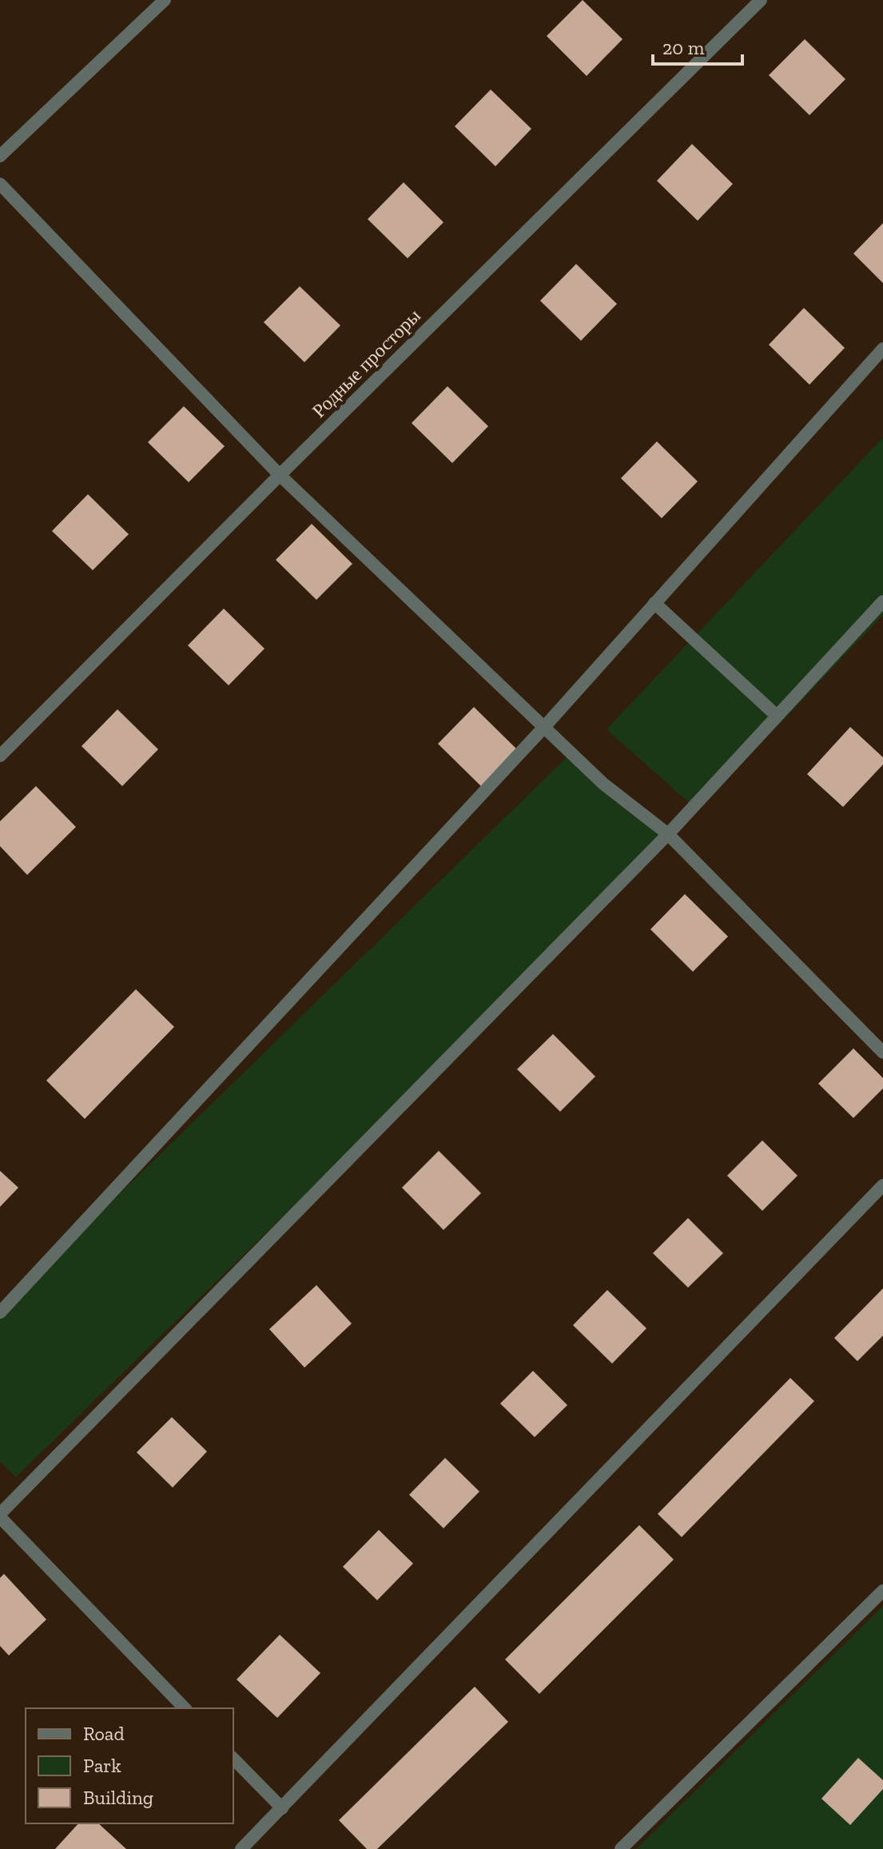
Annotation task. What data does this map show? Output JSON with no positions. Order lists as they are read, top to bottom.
{
  "streets": {
    "street": ["Родные просторы"]
  },
  "legend": ["Road", "Park", "Building"],
  "scale_bar": "20 m"
}
